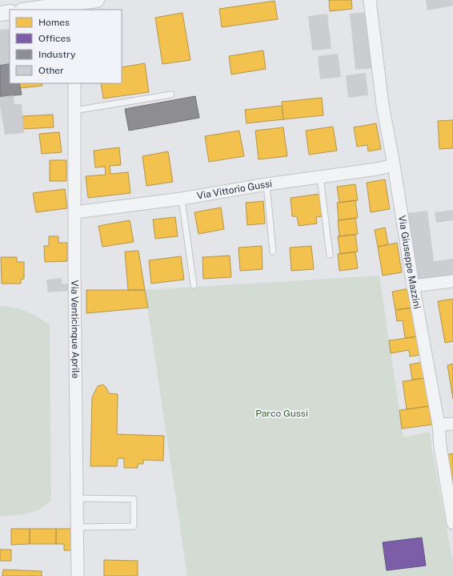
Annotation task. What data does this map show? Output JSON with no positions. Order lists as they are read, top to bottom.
{
  "streets": {
    "street": ["Via Vittorio Gussi", "Via Giuseppe Mazzini", "Via Venticinque Aprile"]
  },
  "crossings": [
    ["Via Vittorio Gussi", "Via Giuseppe Mazzini"],
    ["Via Vittorio Gussi", "Via Venticinque Aprile"]
  ],
  "parks": ["Parco Gussi"],
  "legend": [
    "Homes",
    "Offices",
    "Industry",
    "Other"
  ]
}
